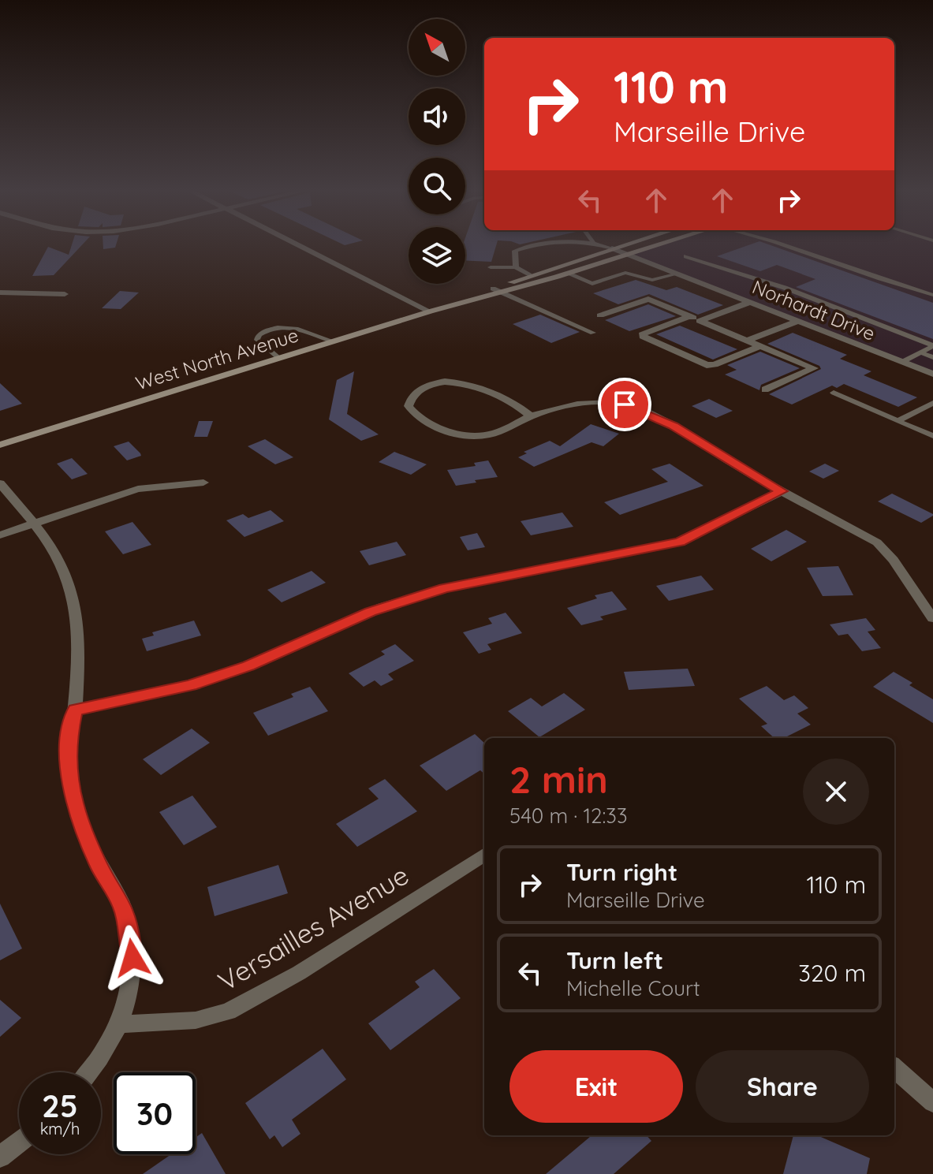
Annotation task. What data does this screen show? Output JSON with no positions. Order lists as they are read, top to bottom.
{
  "streets": {
    "main road": ["West North Avenue"],
    "street": ["Norhardt Drive", "Versailles Avenue"]
  },
  "crossings": [
    ["Norhardt Drive", "West North Avenue"]
  ],
  "north": "top left",
  "page": {
    "turn": ["110 m", "Marseille Drive"],
    "heading": ["2 min", "540 m · 12:33"],
    "list": [
      {
        "name": "Turn right",
        "note": "Marseille Drive",
        "value": "110 m"
      },
      {
        "name": "Turn left",
        "note": "Michelle Court",
        "value": "320 m"
      }
    ],
    "buttons": ["Exit", "Share"],
    "speed": "25 km/h",
    "limit": "30"
  }
}
